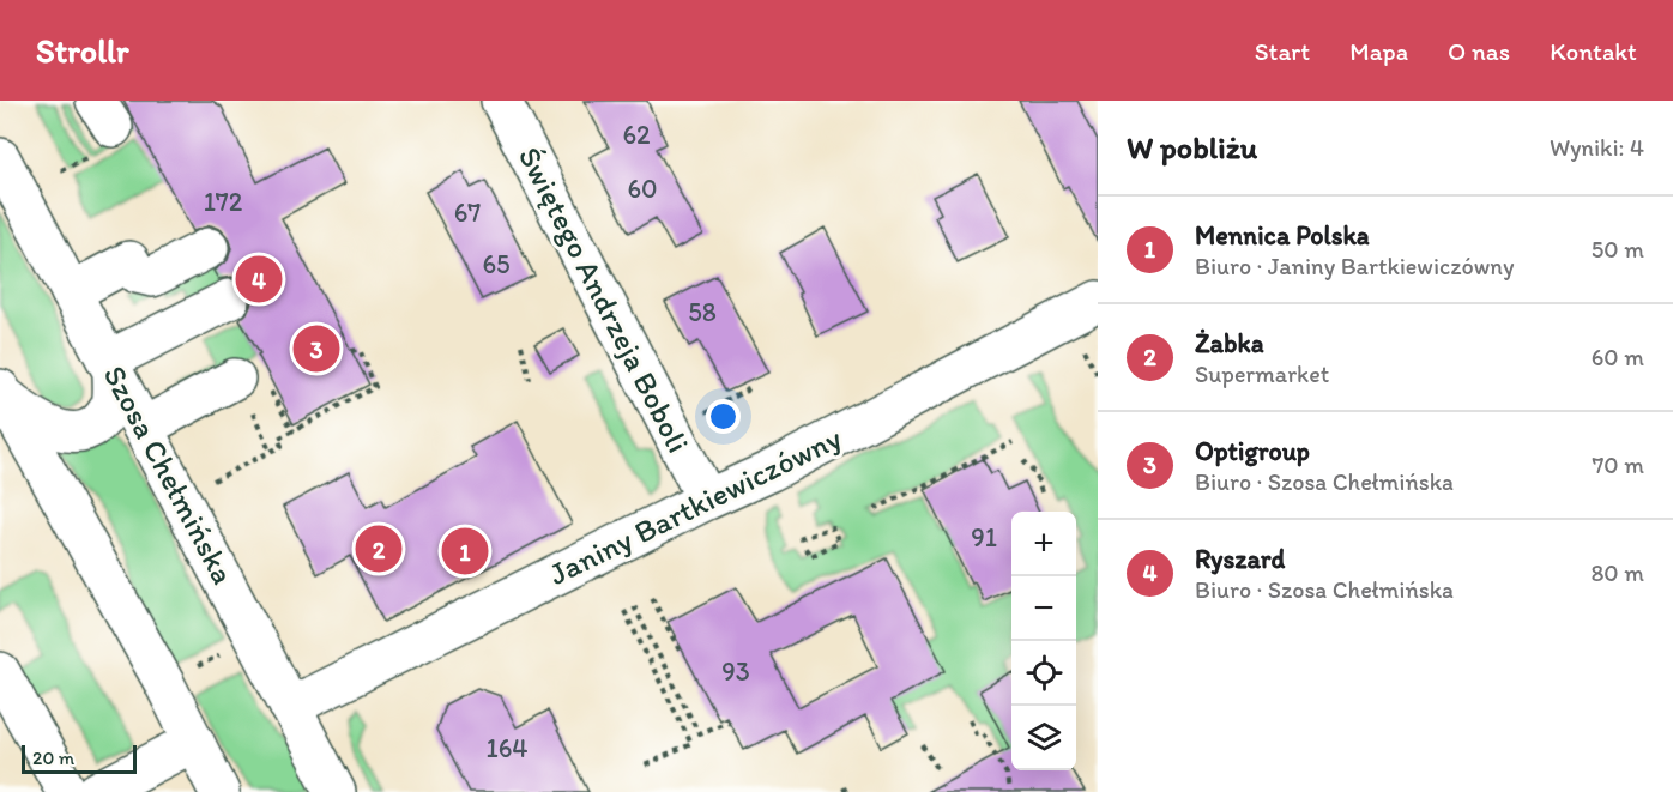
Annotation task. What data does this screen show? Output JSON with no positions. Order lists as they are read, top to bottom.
{
  "streets": {
    "street": ["Świętego Andrzeja Boboli", "Szosa Chełmińska", "Janiny Bartkiewiczówny"]
  },
  "crossings": [
    ["Świętego Andrzeja Boboli", "Janiny Bartkiewiczówny"],
    ["Szosa Chełmińska", "Janiny Bartkiewiczówny"]
  ],
  "house_numbers": [
    "62",
    "60",
    "172",
    "67",
    "65",
    "58",
    "91",
    "93",
    "164"
  ],
  "scale_bar": "20 m",
  "page": {
    "header": "Strollr",
    "nav": [
      "Start",
      "Mapa",
      "O nas",
      "Kontakt"
    ],
    "heading": ["W pobliżu", "Wyniki: 4"],
    "list": [
      {
        "mark": "1",
        "name": "Mennica Polska",
        "note": "Biuro · Janiny Bartkiewiczówny",
        "value": "50 m"
      },
      {
        "mark": "2",
        "name": "Żabka",
        "note": "Supermarket",
        "value": "60 m"
      },
      {
        "mark": "3",
        "name": "Optigroup",
        "note": "Biuro · Szosa Chełmińska",
        "value": "70 m"
      },
      {
        "mark": "4",
        "name": "Ryszard",
        "note": "Biuro · Szosa Chełmińska",
        "value": "80 m"
      }
    ],
    "pins": [
      "4",
      "3",
      "2",
      "1"
    ],
    "map_buttons": ["+", "−"],
    "scale": "20 m"
  }
}
